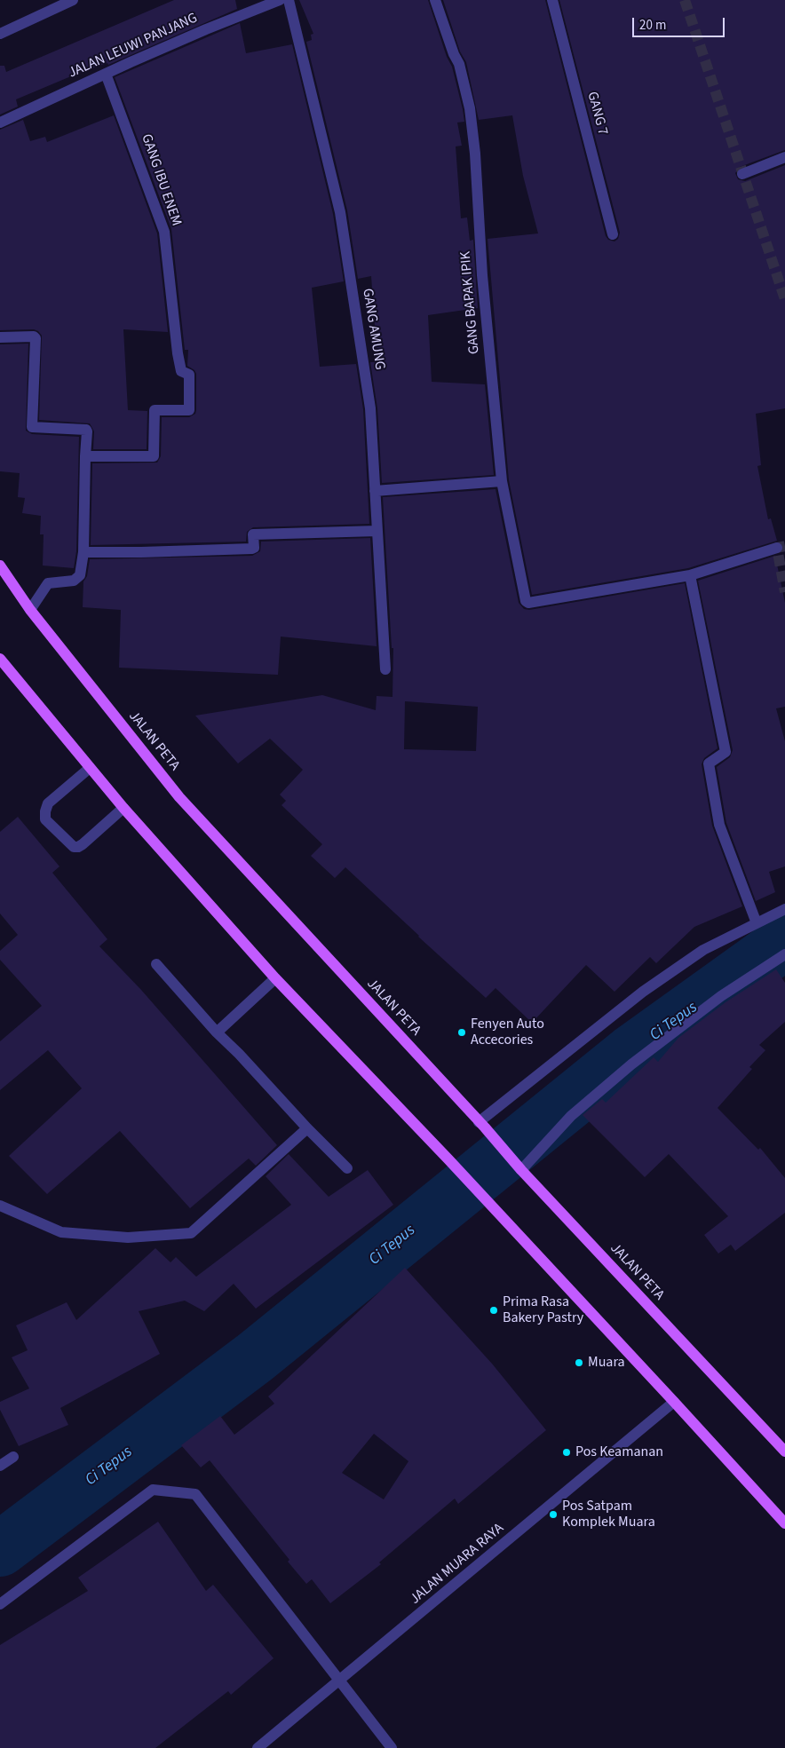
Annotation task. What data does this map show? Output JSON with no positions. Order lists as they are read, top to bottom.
{
  "streets": {
    "main road": ["JALAN PETA"],
    "street": [
      "JALAN LEUWI PANJANG",
      "GANG 7",
      "GANG IBU ENEM",
      "GANG BAPAK IPIK",
      "GANG AMUNG",
      "JALAN MUARA RAYA"
    ]
  },
  "crossings": [
    ["JALAN LEUWI PANJANG", "GANG IBU ENEM"]
  ],
  "water": ["Ci Tepus"],
  "places": [
    "Fenyen Auto Accecories",
    "Prima Rasa Bakery Pastry",
    "Muara",
    "Pos Keamanan",
    "Pos Satpam Komplek Muara"
  ],
  "scale_bar": "20 m"
}
